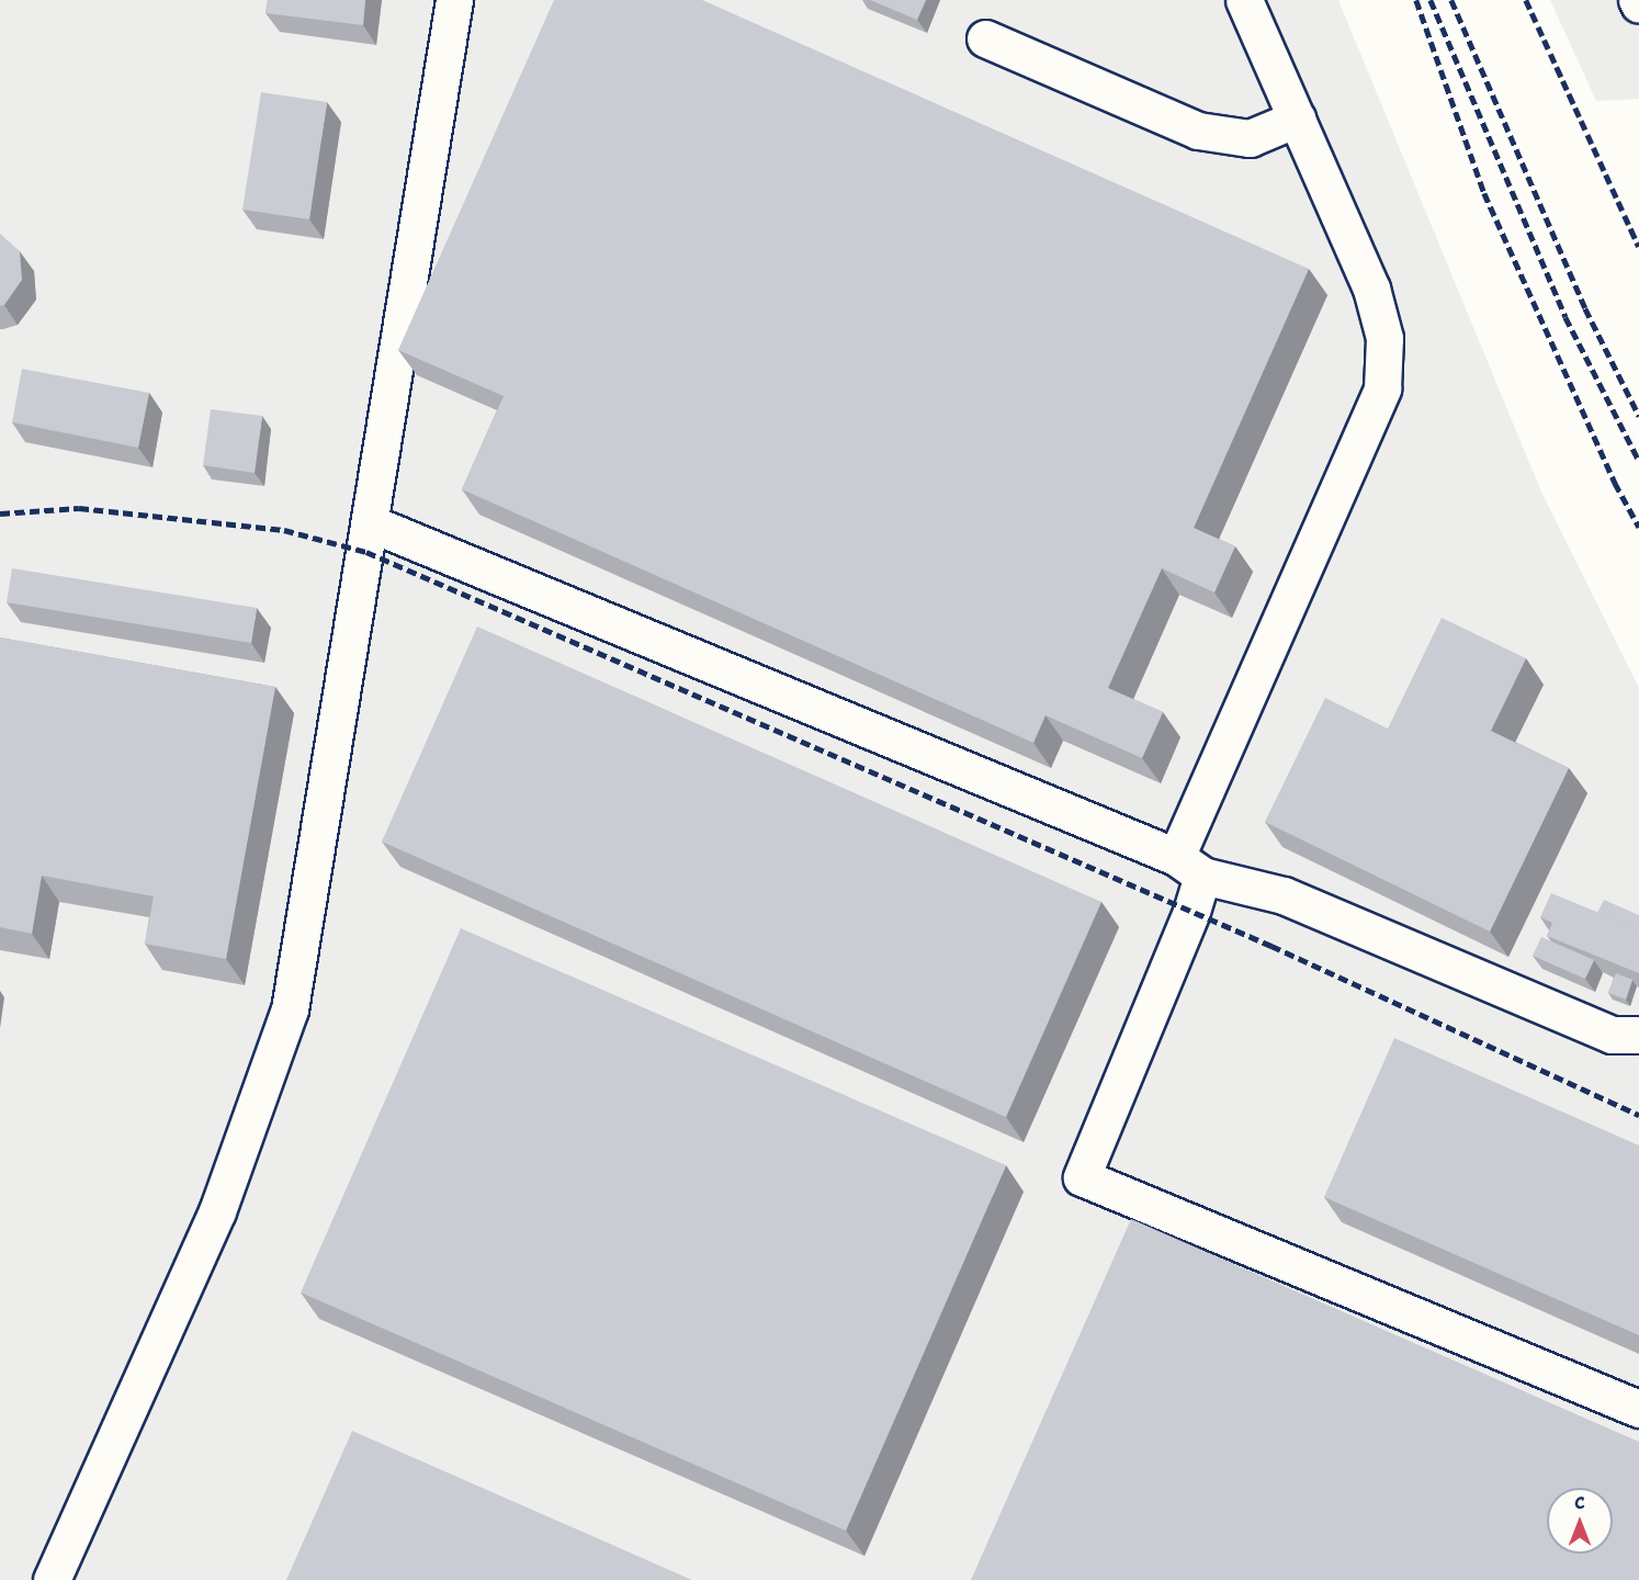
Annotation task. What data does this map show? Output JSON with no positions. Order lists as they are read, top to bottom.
{
  "north": "top"
}
